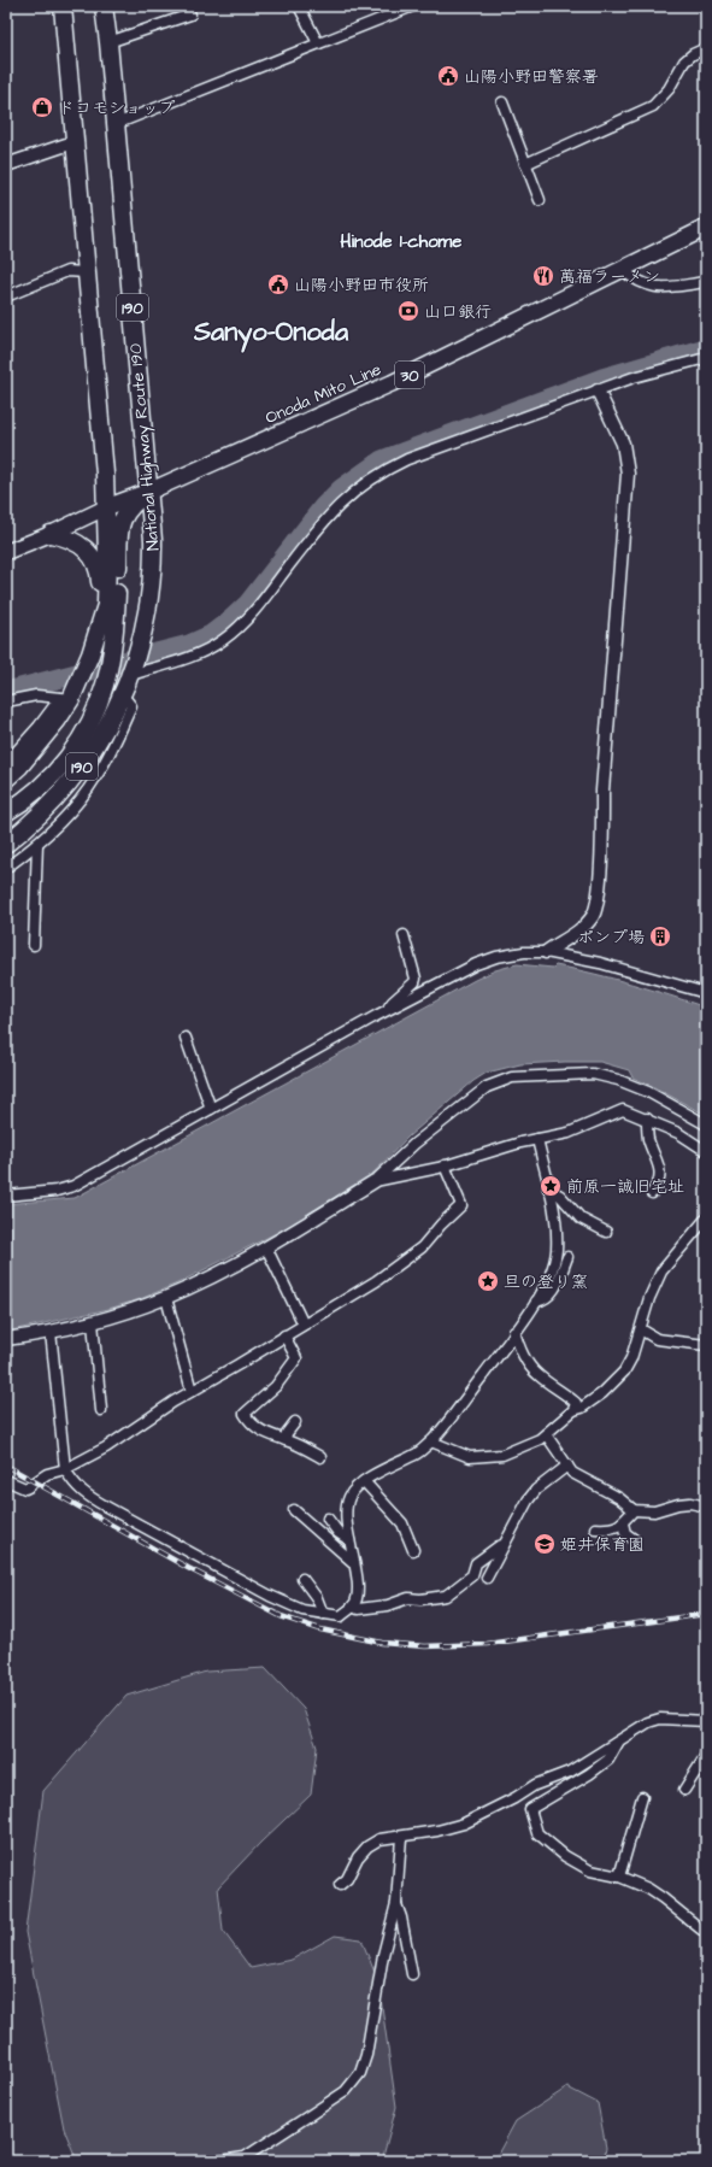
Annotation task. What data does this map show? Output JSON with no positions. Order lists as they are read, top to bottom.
{
  "streets": {
    "highway": ["190", "National Highway Route 190"],
    "main road": ["30", "Onoda Mito Line"]
  },
  "crossings": [
    ["Onoda Mito Line", "National Highway Route 190"]
  ],
  "districts": ["Hinode 1-chome", "Sanyo-Onoda"],
  "places": {
    "public building": ["山陽小野田警察署", "山陽小野田市役所"],
    "shop": ["ドコモショップ"],
    "restaurant": ["萬福ラーメン"],
    "bank": ["山口銀行"],
    "building": ["ポンプ場"],
    "place": ["前原一誠旧宅址", "旦の登り窯"],
    "school or university": ["姫井保育園"]
  }
}
